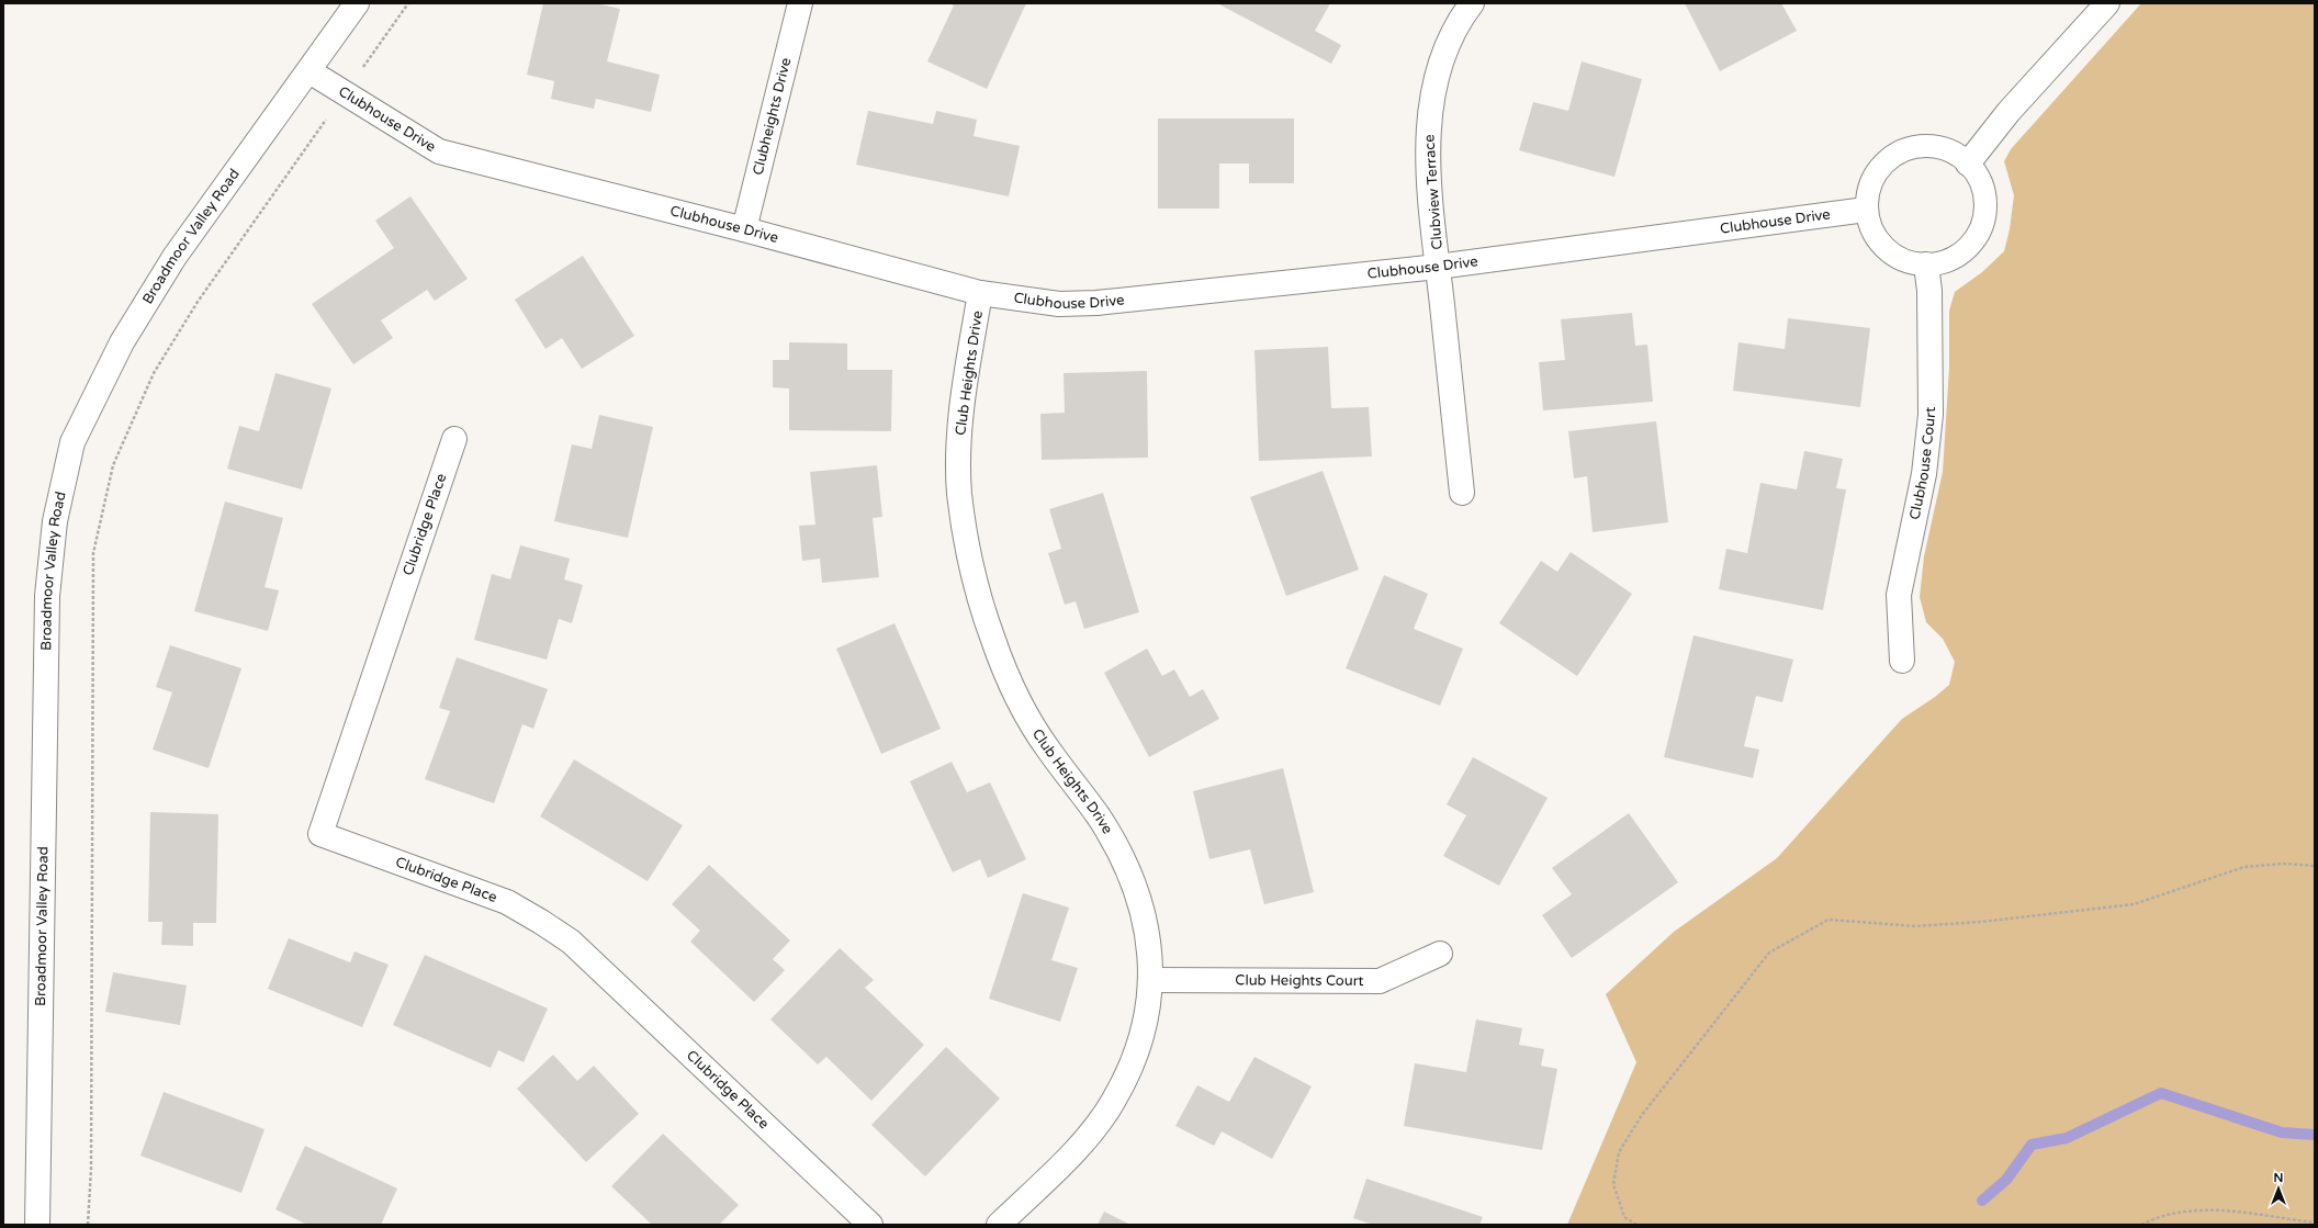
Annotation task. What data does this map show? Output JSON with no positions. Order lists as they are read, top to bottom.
{
  "streets": {
    "street": [
      "Clubheights Drive",
      "Clubhouse Drive",
      "Clubview Terrace",
      "Broadmoor Valley Road",
      "Club Heights Drive",
      "Clubhouse Court",
      "Clubridge Place",
      "Club Heights Court"
    ]
  },
  "crossings": [
    ["Clubheights Drive", "Clubhouse Drive"],
    ["Clubhouse Drive", "Clubview Terrace"],
    ["Clubhouse Drive", "Broadmoor Valley Road"],
    ["Clubhouse Drive", "Club Heights Drive"],
    ["Clubhouse Drive", "Clubhouse Court"],
    ["Club Heights Drive", "Club Heights Court"]
  ],
  "north": "top"
}
